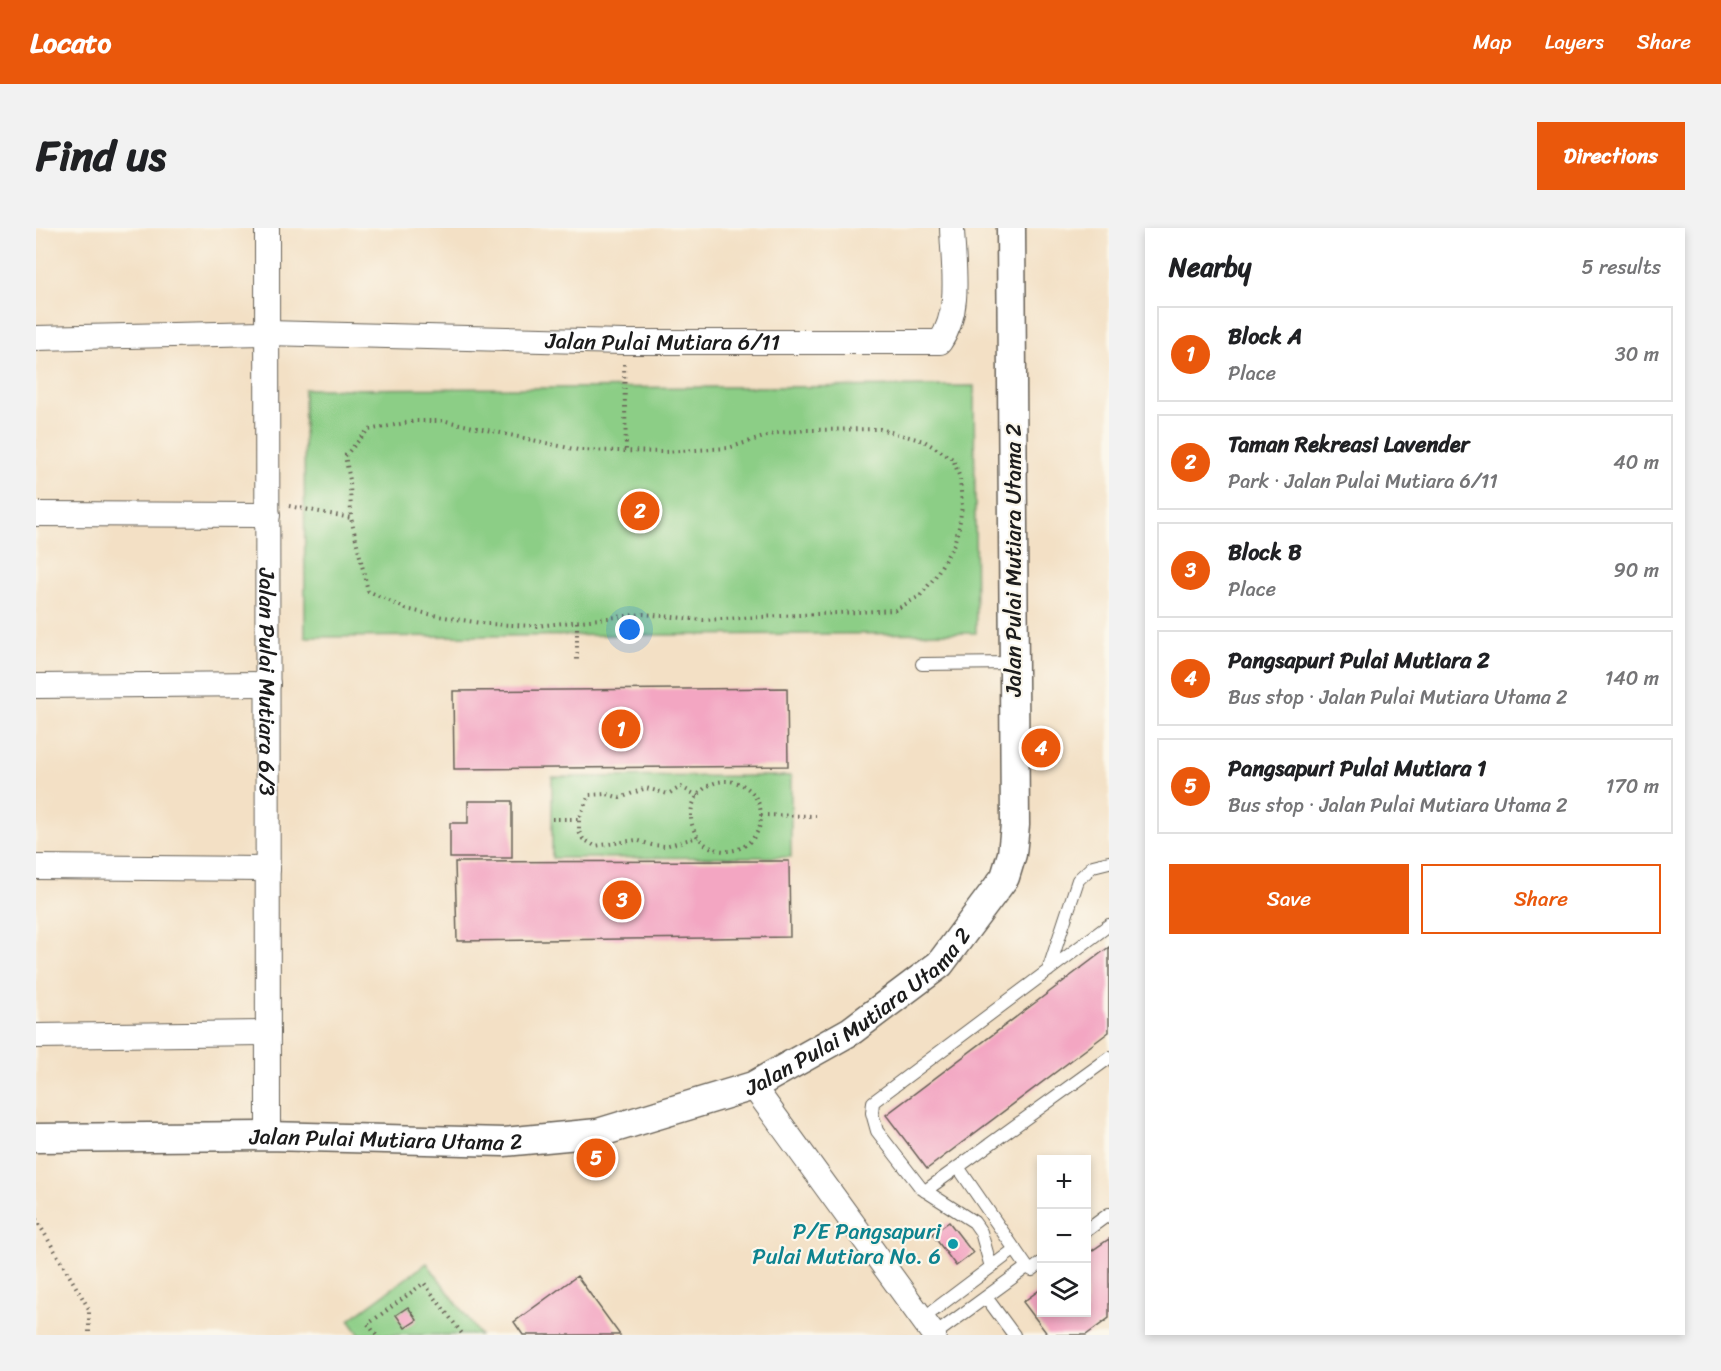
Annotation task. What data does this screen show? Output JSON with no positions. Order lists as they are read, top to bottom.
{
  "streets": {
    "street": ["Jalan Pulai Mutiara 6/11", "Jalan Pulai Mutiara Utama 2", "Jalan Pulai Mutiara 6/3"]
  },
  "crossings": [
    ["Jalan Pulai Mutiara 6/11", "Jalan Pulai Mutiara 6/3"],
    ["Jalan Pulai Mutiara Utama 2", "Jalan Pulai Mutiara 6/3"]
  ],
  "places": ["P/E Pangsapuri Pulai Mutiara No. 6"],
  "page": {
    "header": "Locato",
    "nav": ["Map", "Layers", "Share"],
    "title": "Find us",
    "buttons": [
      "Directions",
      ["Save", "Share"]
    ],
    "heading": ["Nearby", "5 results"],
    "list": [
      {
        "mark": "1",
        "name": "Block A",
        "note": "Place",
        "value": "30 m"
      },
      {
        "mark": "2",
        "name": "Taman Rekreasi Lavender",
        "note": "Park · Jalan Pulai Mutiara 6/11",
        "value": "40 m"
      },
      {
        "mark": "3",
        "name": "Block B",
        "note": "Place",
        "value": "90 m"
      },
      {
        "mark": "4",
        "name": "Pangsapuri Pulai Mutiara 2",
        "note": "Bus stop · Jalan Pulai Mutiara Utama 2",
        "value": "140 m"
      },
      {
        "mark": "5",
        "name": "Pangsapuri Pulai Mutiara 1",
        "note": "Bus stop · Jalan Pulai Mutiara Utama 2",
        "value": "170 m"
      }
    ],
    "pins": [
      "2",
      "1",
      "4",
      "3",
      "5"
    ],
    "map_buttons": ["+", "−"]
  }
}
